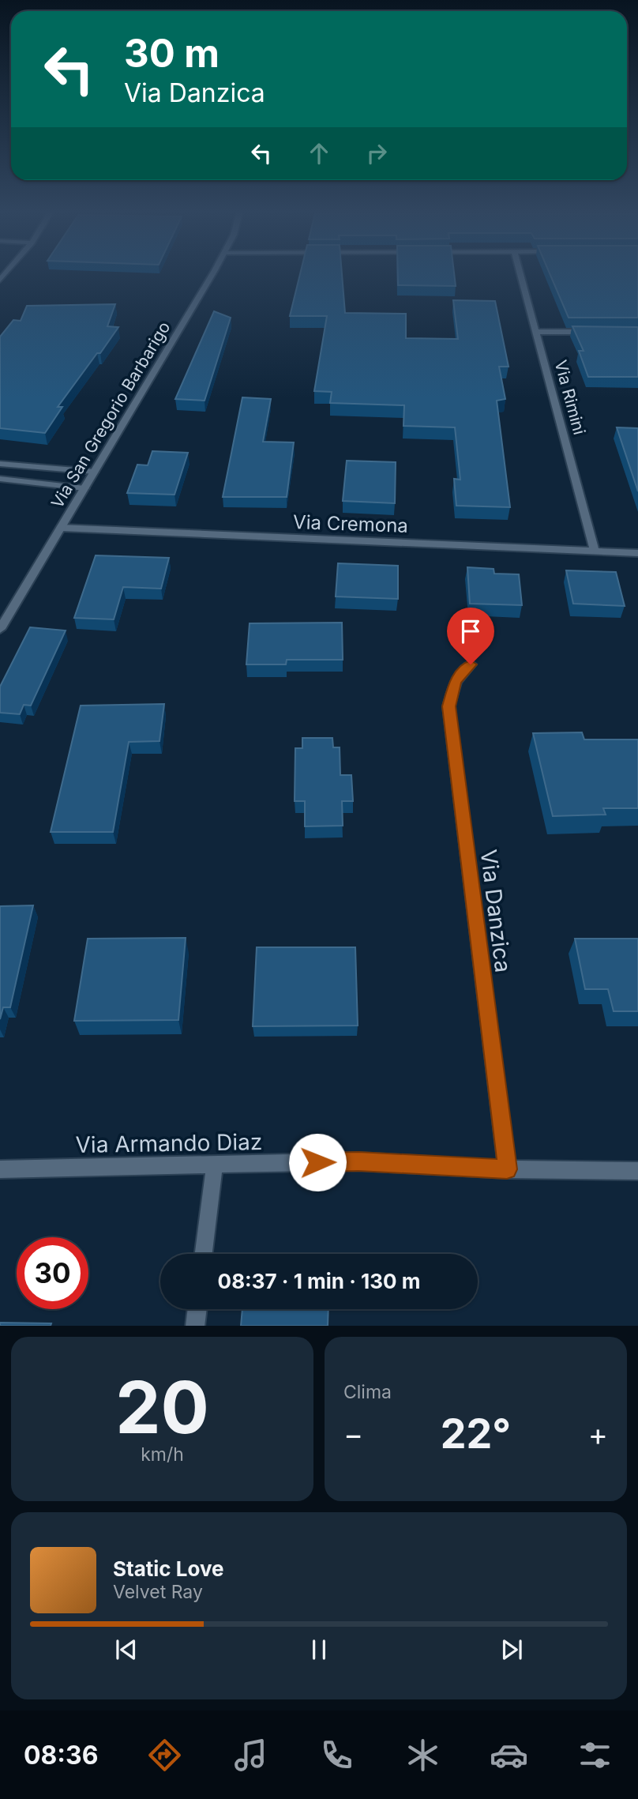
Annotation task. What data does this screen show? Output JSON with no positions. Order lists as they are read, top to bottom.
{
  "streets": {
    "street": [
      "Via Rimini",
      "Via San Gregorio Barbarigo",
      "Via Cremona",
      "Via Danzica",
      "Via Armando Diaz"
    ]
  },
  "crossings": [
    ["Via Rimini", "Via Cremona"],
    ["Via San Gregorio Barbarigo", "Via Cremona"],
    ["Via Danzica", "Via Armando Diaz"]
  ],
  "page": {
    "turn": ["30 m", "Via Danzica"],
    "limit": "30",
    "trip": "08:37 · 1 min · 130 m",
    "tile": [
      ["20", "km/h"],
      "Clima"
    ],
    "heat": ["−", "22°", "+"],
    "song": ["Static Love", "Velvet Ray"],
    "tabs": "08:36"
  }
}
